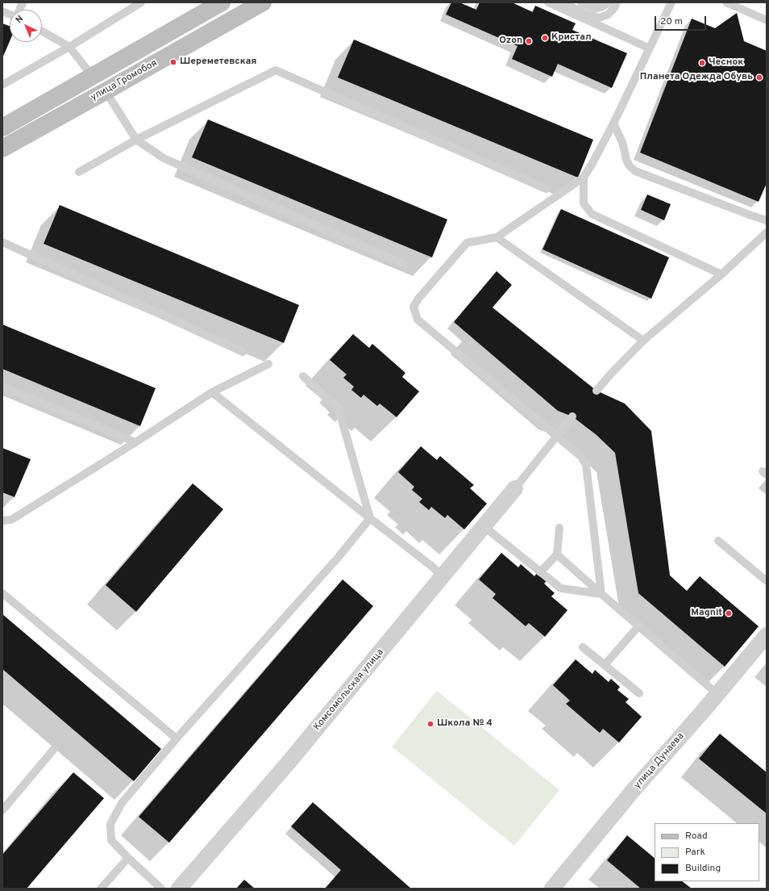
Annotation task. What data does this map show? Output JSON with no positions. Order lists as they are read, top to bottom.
{
  "streets": {
    "main road": ["улица Громобоя"],
    "street": ["Комсомольская улица", "улица Дунаева"]
  },
  "places": [
    "Кристал",
    "Ozon",
    "Шереметевская",
    "Чеснок",
    "Планета Одежда Обувь",
    "Magnit",
    "Школа № 4"
  ],
  "legend": ["Road", "Park", "Building"],
  "scale_bar": "20 m",
  "north": "top left"
}
